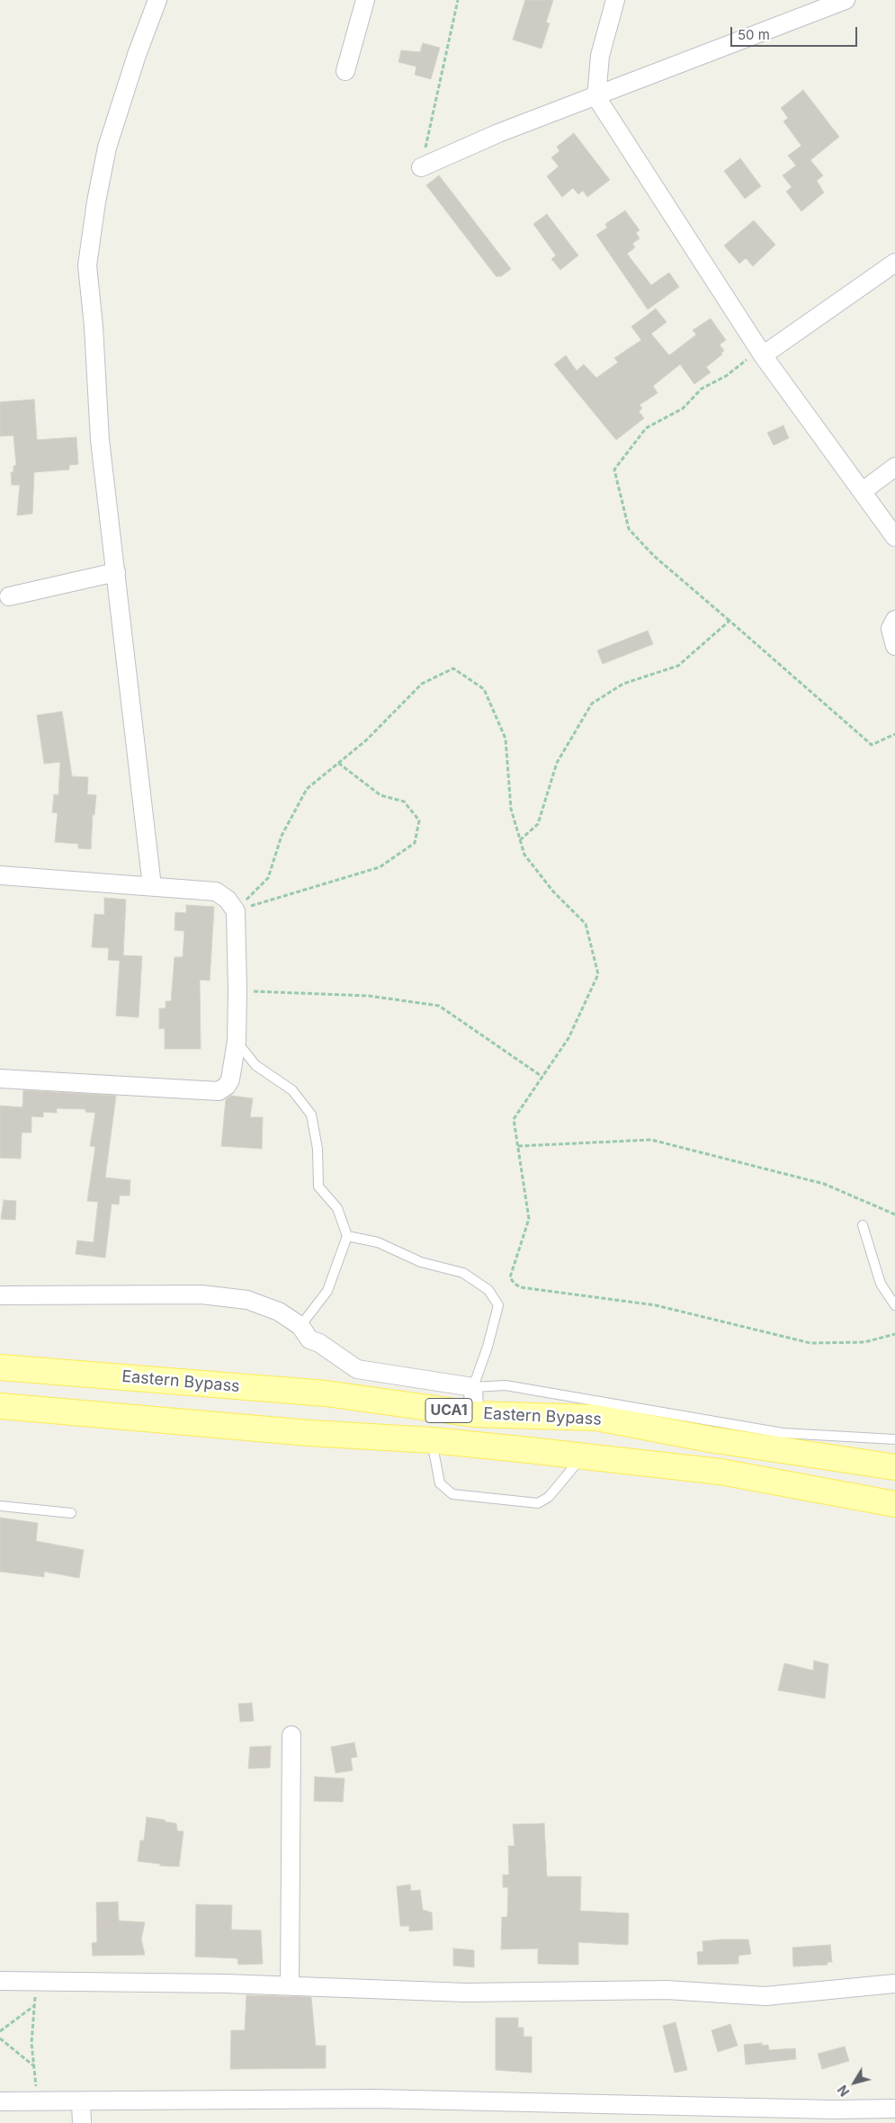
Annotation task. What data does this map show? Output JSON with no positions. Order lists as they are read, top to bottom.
{
  "streets": {
    "main road": ["Eastern Bypass", "UCA1"]
  },
  "scale_bar": "50 m",
  "north": "bottom left"
}
